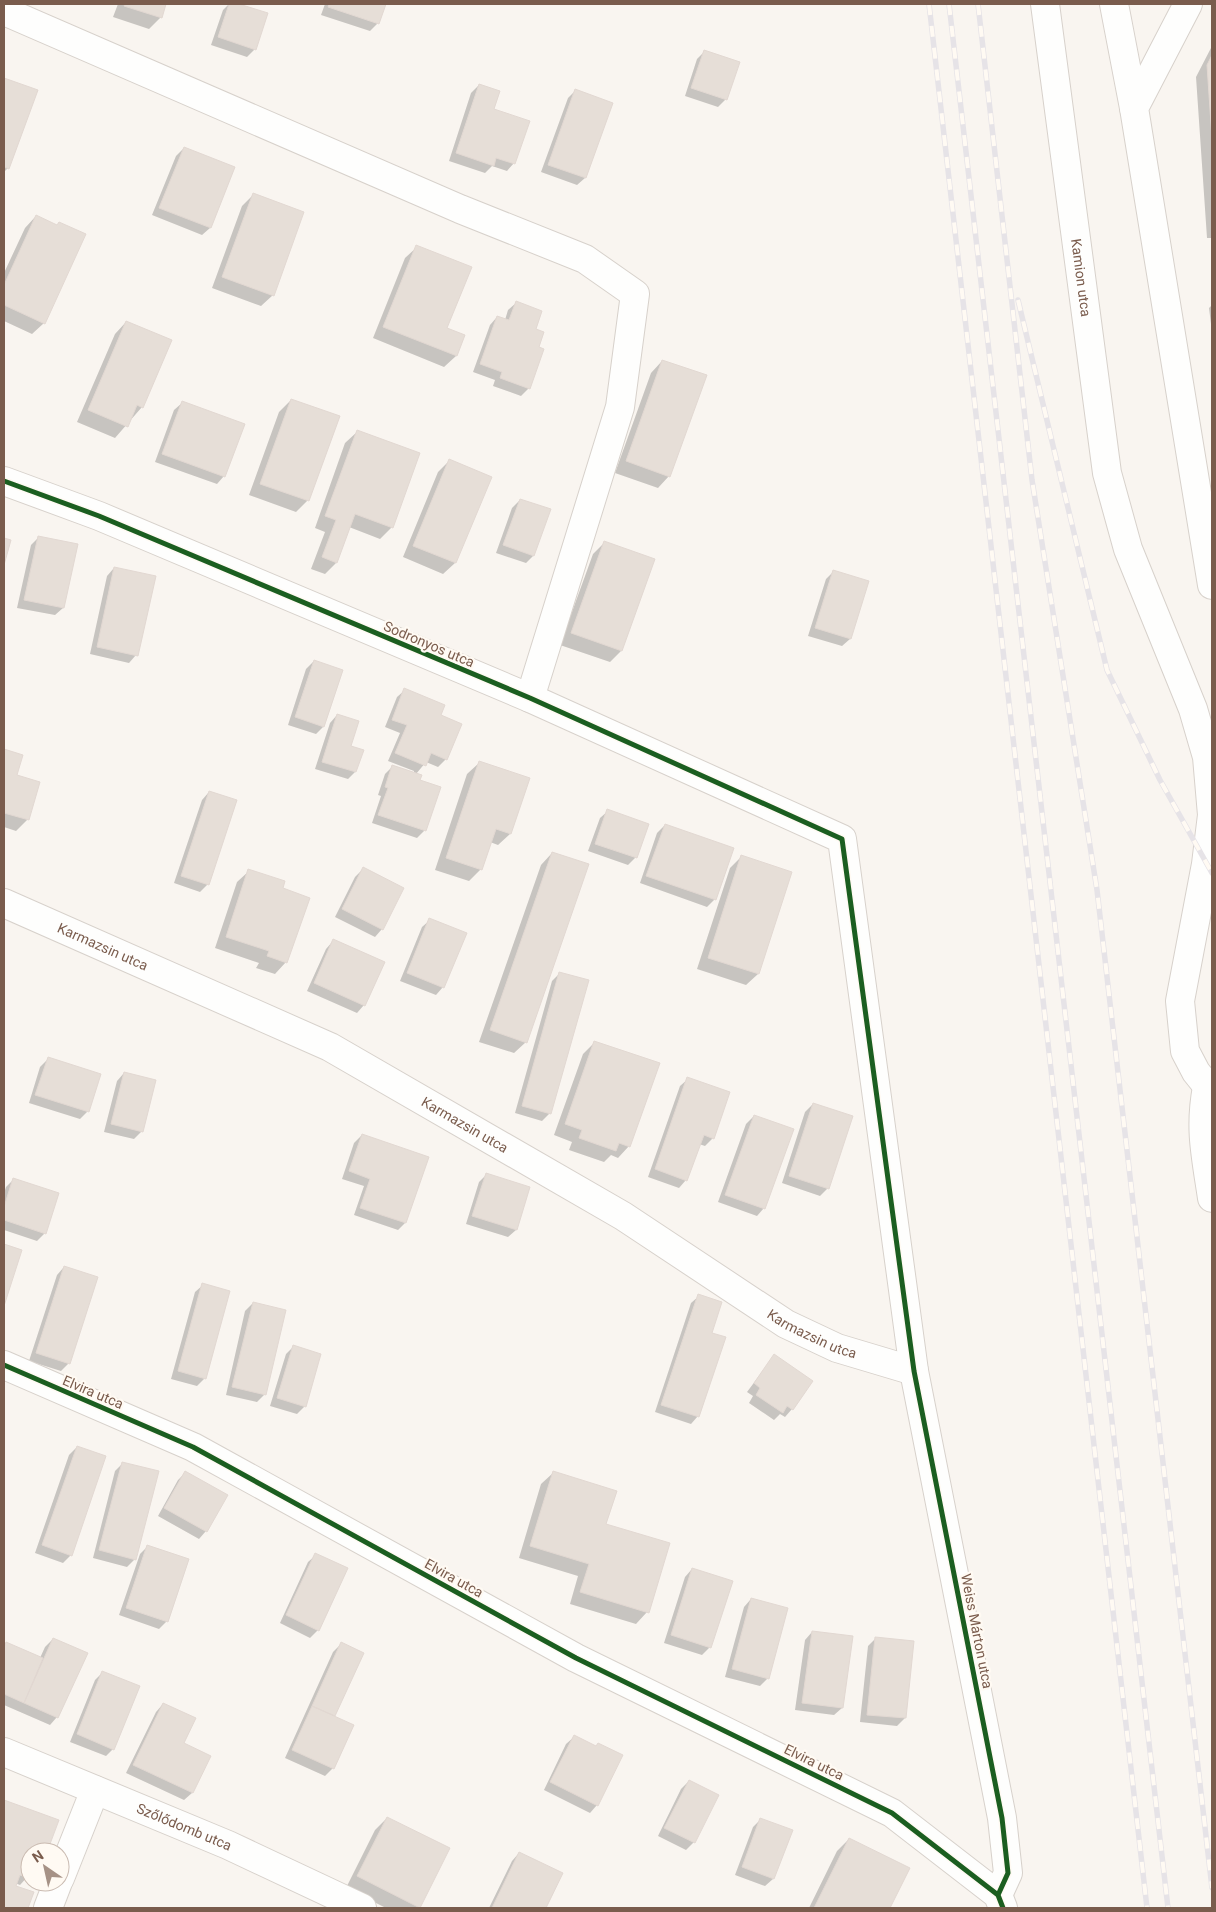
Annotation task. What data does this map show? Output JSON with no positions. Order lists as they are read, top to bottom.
{
  "streets": {
    "street": [
      "Kamion utca",
      "Sodronyos utca",
      "Karmazsin utca",
      "Elvira utca",
      "Weiss Márton utca",
      "Szőlődomb utca"
    ]
  },
  "crossings": [
    ["Sodronyos utca", "Weiss Márton utca"],
    ["Karmazsin utca", "Weiss Márton utca"],
    ["Elvira utca", "Weiss Márton utca"]
  ],
  "north": "top left"
}
